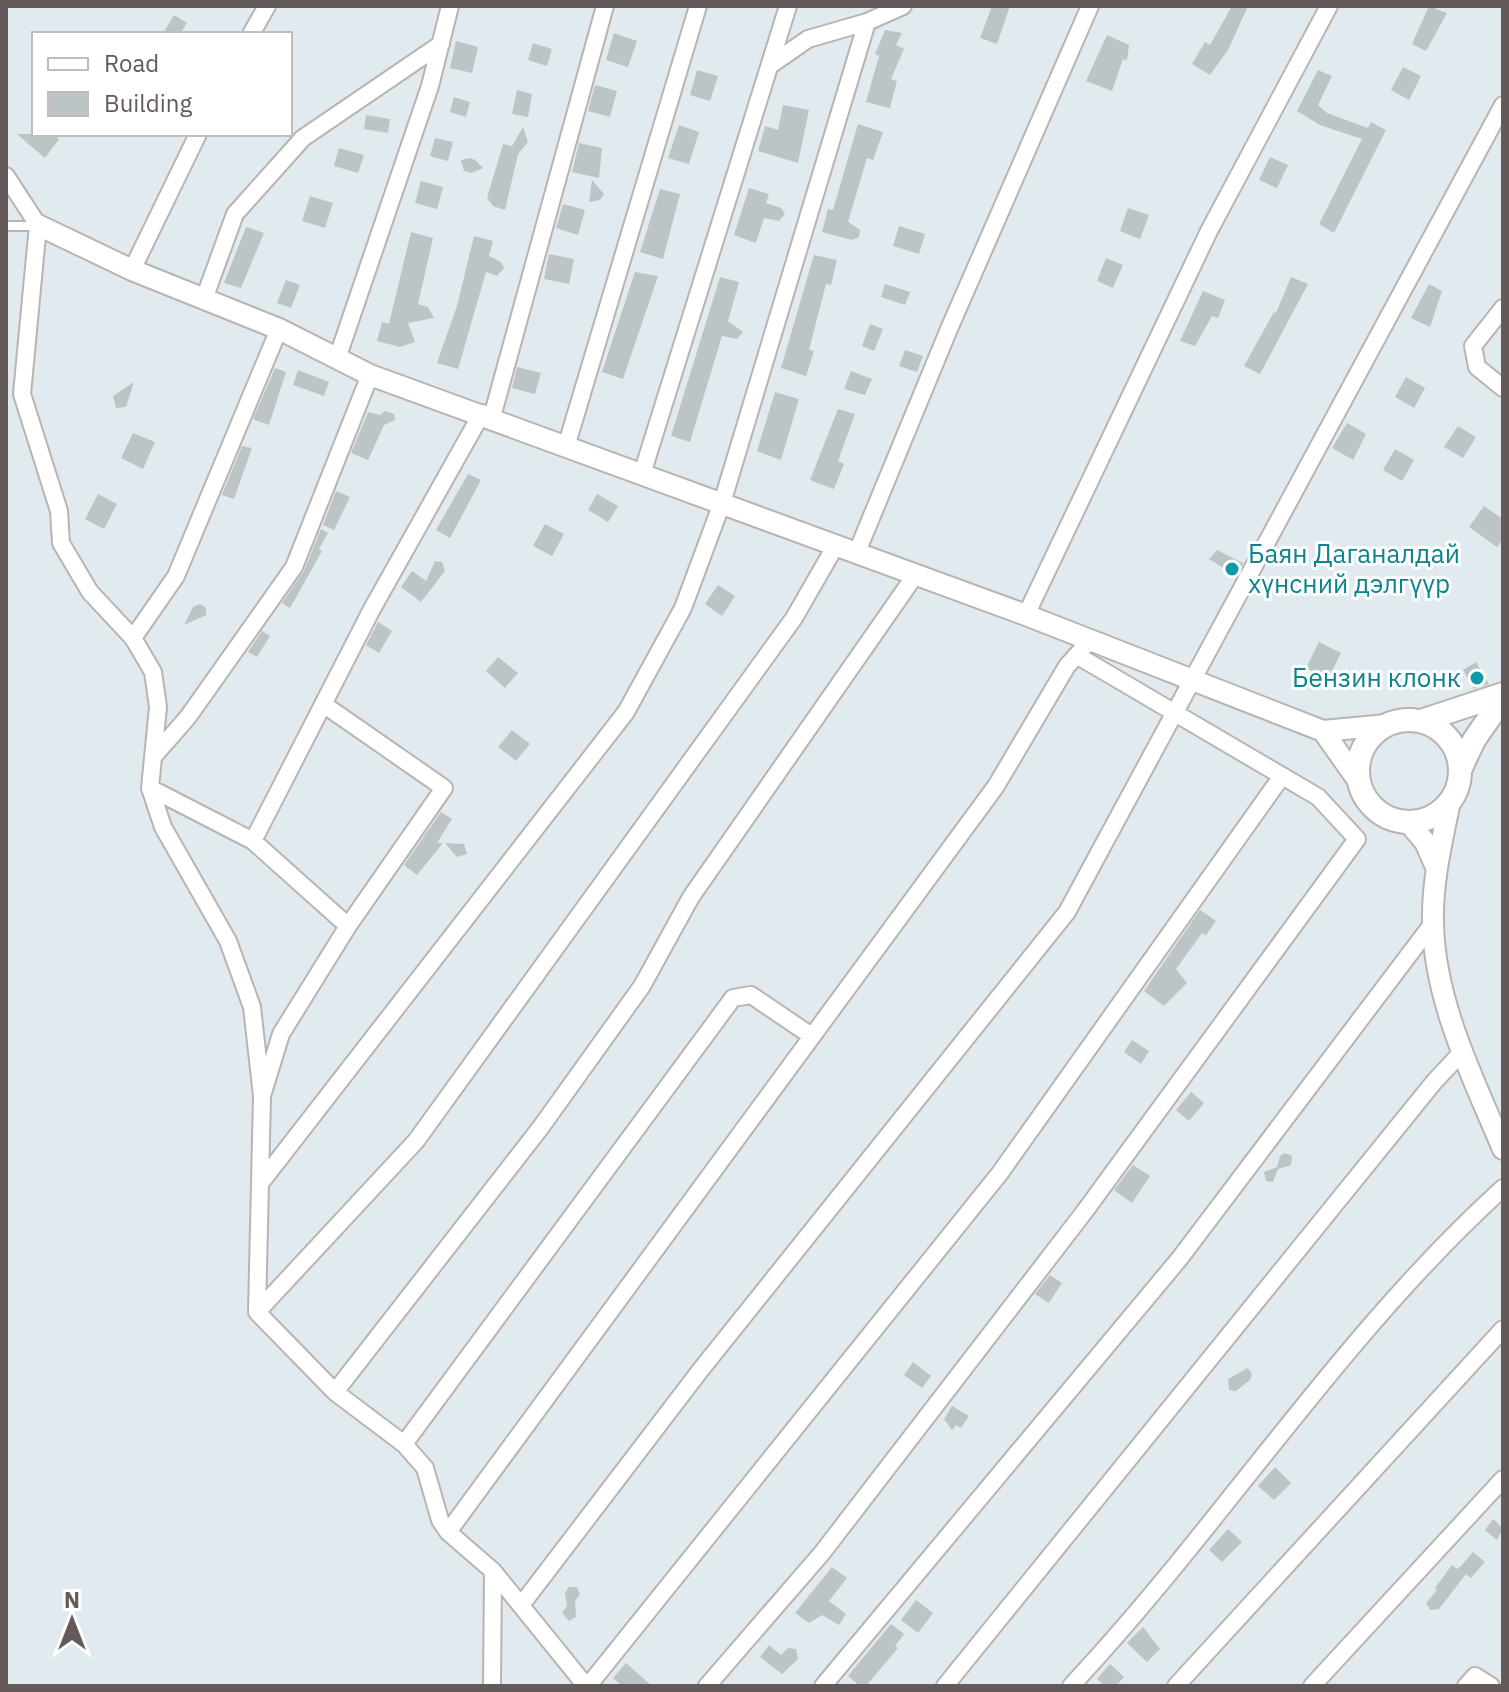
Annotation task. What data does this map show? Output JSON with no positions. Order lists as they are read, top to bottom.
{
  "places": ["Баян Даганалдай хүнсний дэлгүүр", "Бензин клонк"],
  "legend": ["Road", "Building"],
  "north": "top"
}
